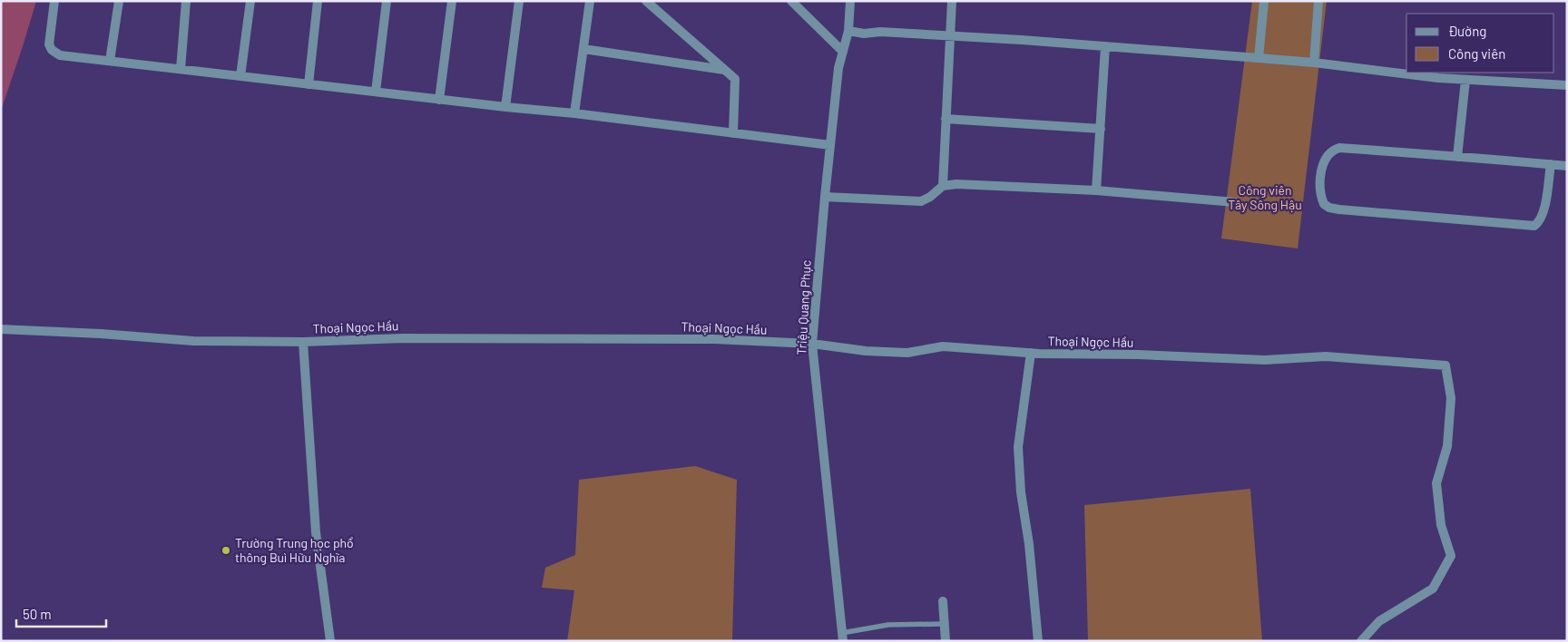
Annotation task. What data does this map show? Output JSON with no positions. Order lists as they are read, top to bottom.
{
  "streets": {
    "street": ["Triệu Quang Phục", "Thoại Ngọc Hầu"]
  },
  "crossings": [
    ["Triệu Quang Phục", "Thoại Ngọc Hầu"]
  ],
  "parks": ["Công viên Tây Sông Hậu"],
  "places": ["Trường Trung học phổ thông Buì Hữu Nghĩa"],
  "legend": ["Đường", "Công viên"],
  "scale_bar": "50 m"
}
